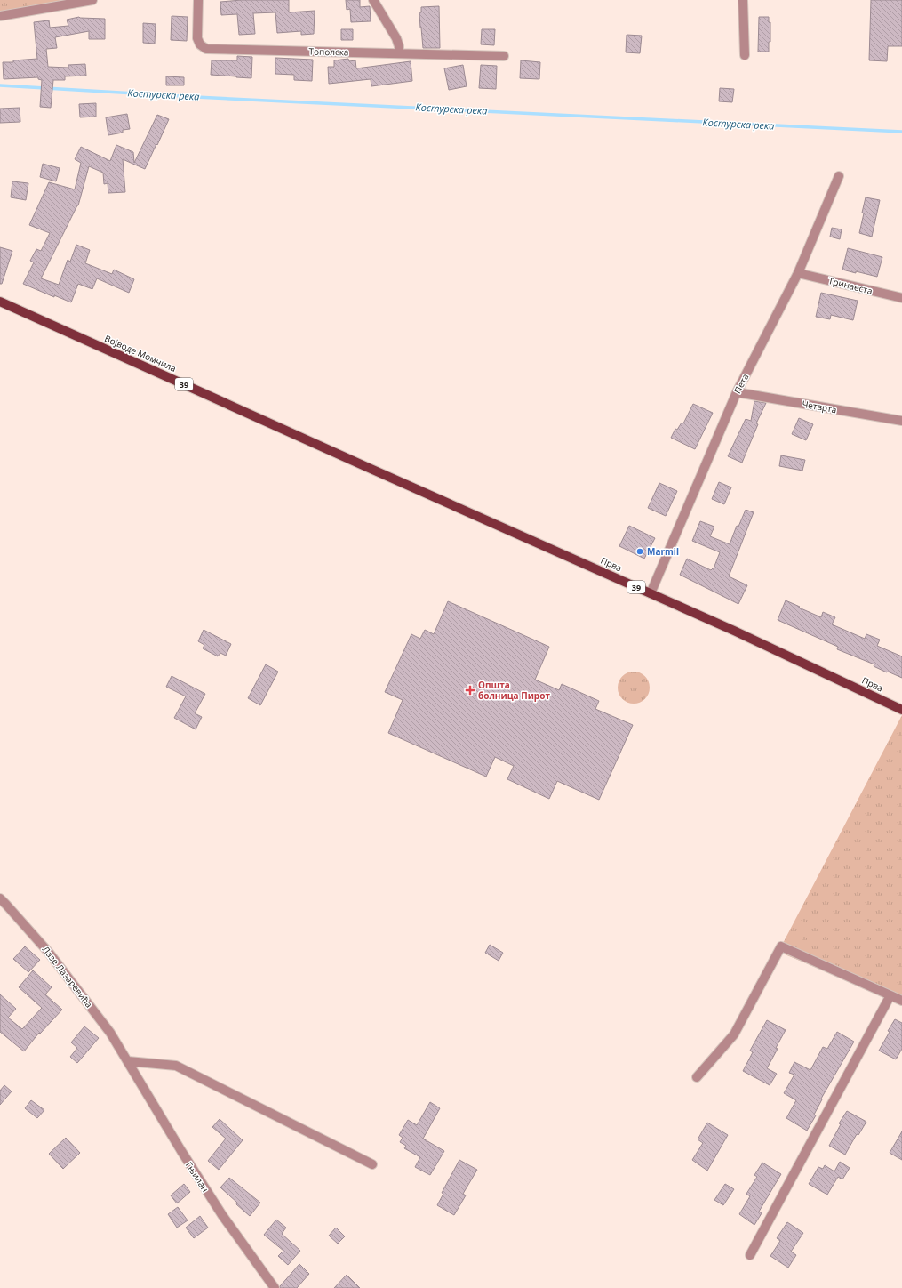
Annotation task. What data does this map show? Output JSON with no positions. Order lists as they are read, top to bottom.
{
  "streets": {
    "main road": ["Војводе Момчила", "39", "Прва"],
    "street": [
      "Тополска",
      "Тринаеста",
      "Пета",
      "Четврта",
      "Лазе Лазаревића",
      "Гњилан"
    ]
  },
  "crossings": [
    ["Тринаеста", "Пета"],
    ["Војводе Момчила", "Прва"],
    ["Пета", "Четврта"],
    ["Пета", "Прва"],
    ["Лазе Лазаревића", "Гњилан"]
  ],
  "water": ["Костурска река"],
  "places": {
    "other": ["Marmil"],
    "health": ["Општа болница Пирот"]
  }
}
